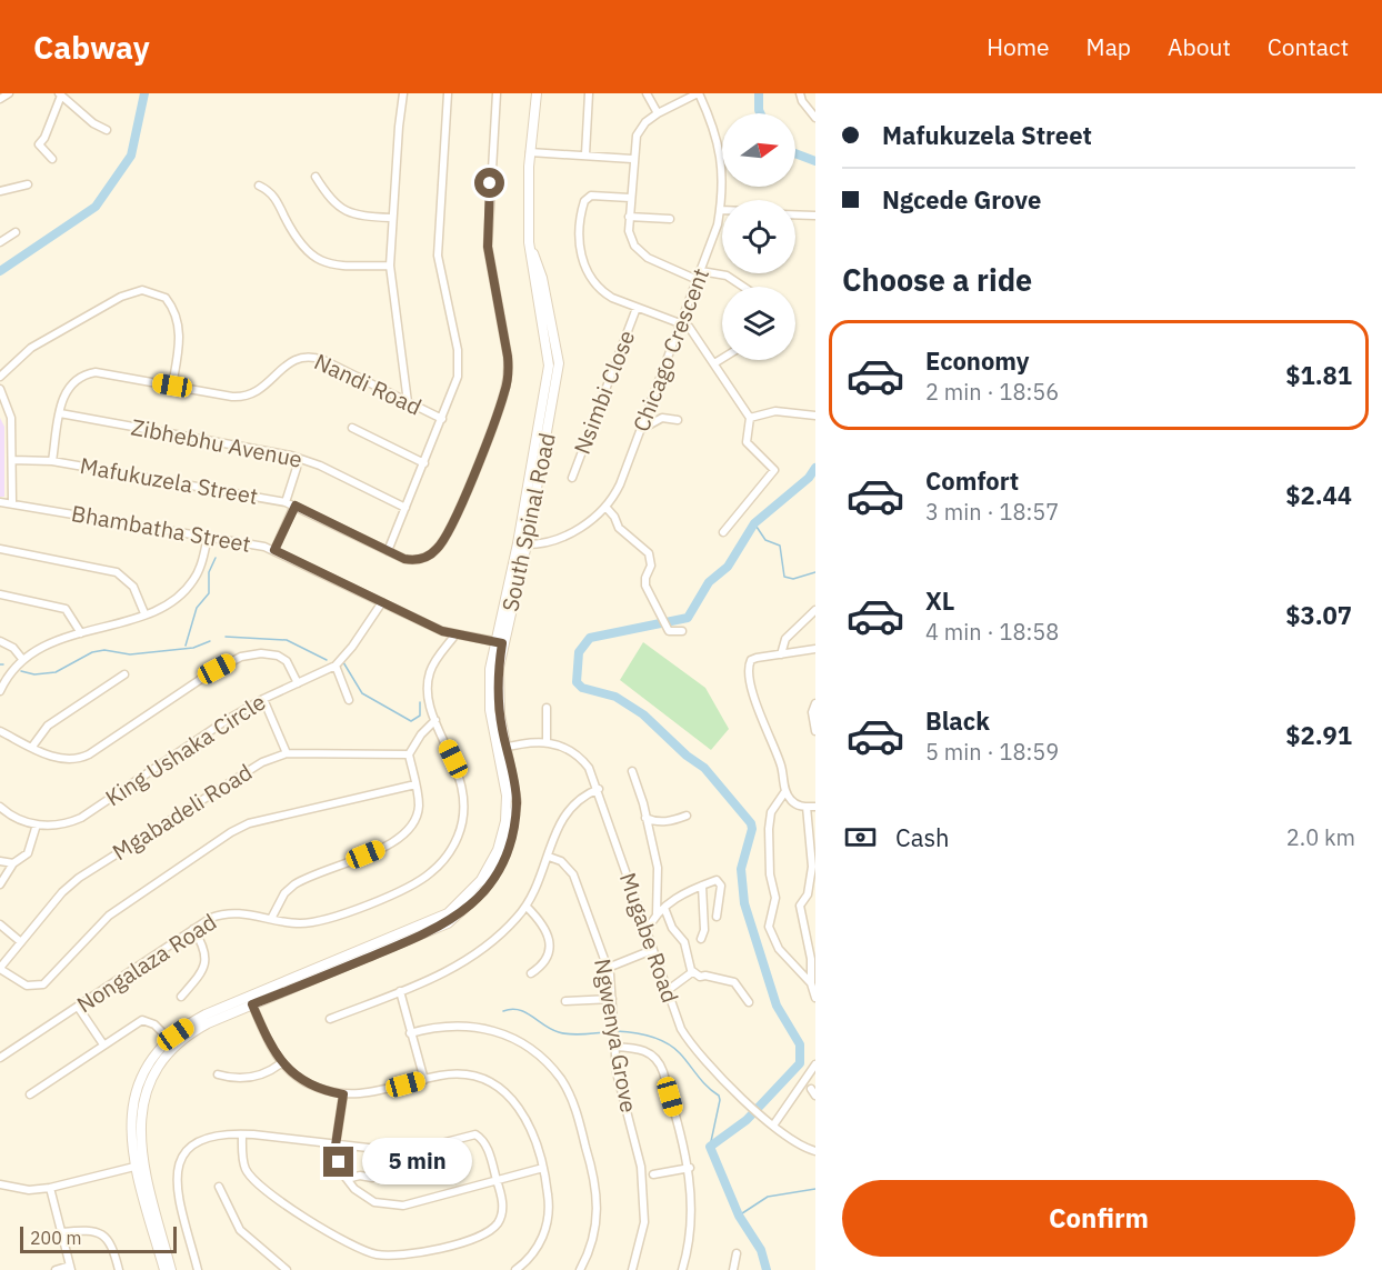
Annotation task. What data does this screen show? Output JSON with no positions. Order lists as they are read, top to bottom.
{
  "streets": {
    "street": [
      "Chicago Crescent",
      "Nandi Road",
      "Nsimbi Close",
      "Zibhebhu Avenue",
      "Mafukuzela Street",
      "South Spinal Road",
      "Bhambatha Street",
      "King Ushaka Circle",
      "Mgabadeli Road",
      "Mugabe Road",
      "Nongalaza Road",
      "Ngwenya Grove"
    ]
  },
  "crossings": [
    ["Chicago Crescent", "South Spinal Road"],
    ["Nandi Road", "Zibhebhu Avenue"],
    ["Nandi Road", "Mafukuzela Street"],
    ["South Spinal Road", "Bhambatha Street"],
    ["South Spinal Road", "Mugabe Road"],
    ["Bhambatha Street", "King Ushaka Circle"],
    ["Bhambatha Street", "Nongalaza Road"]
  ],
  "scale_bar": "200 m",
  "north": "right",
  "page": {
    "header": "Cabway",
    "nav": [
      "Home",
      "Map",
      "About",
      "Contact"
    ],
    "banner": ["Mafukuzela Street", "Ngcede Grove"],
    "heading": "Choose a ride",
    "list": [
      {
        "name": "Economy",
        "note": "2 min · 18:56",
        "value": "$1.81"
      },
      {
        "name": "Comfort",
        "note": "3 min · 18:57",
        "value": "$2.44"
      },
      {
        "name": "XL",
        "note": "4 min · 18:58",
        "value": "$3.07"
      },
      {
        "name": "Black",
        "note": "5 min · 18:59",
        "value": "$2.91"
      }
    ],
    "pay": ["Cash", "2.0 km"],
    "bubble": "5 min",
    "buttons": "Confirm",
    "scale": "200 m"
  }
}
